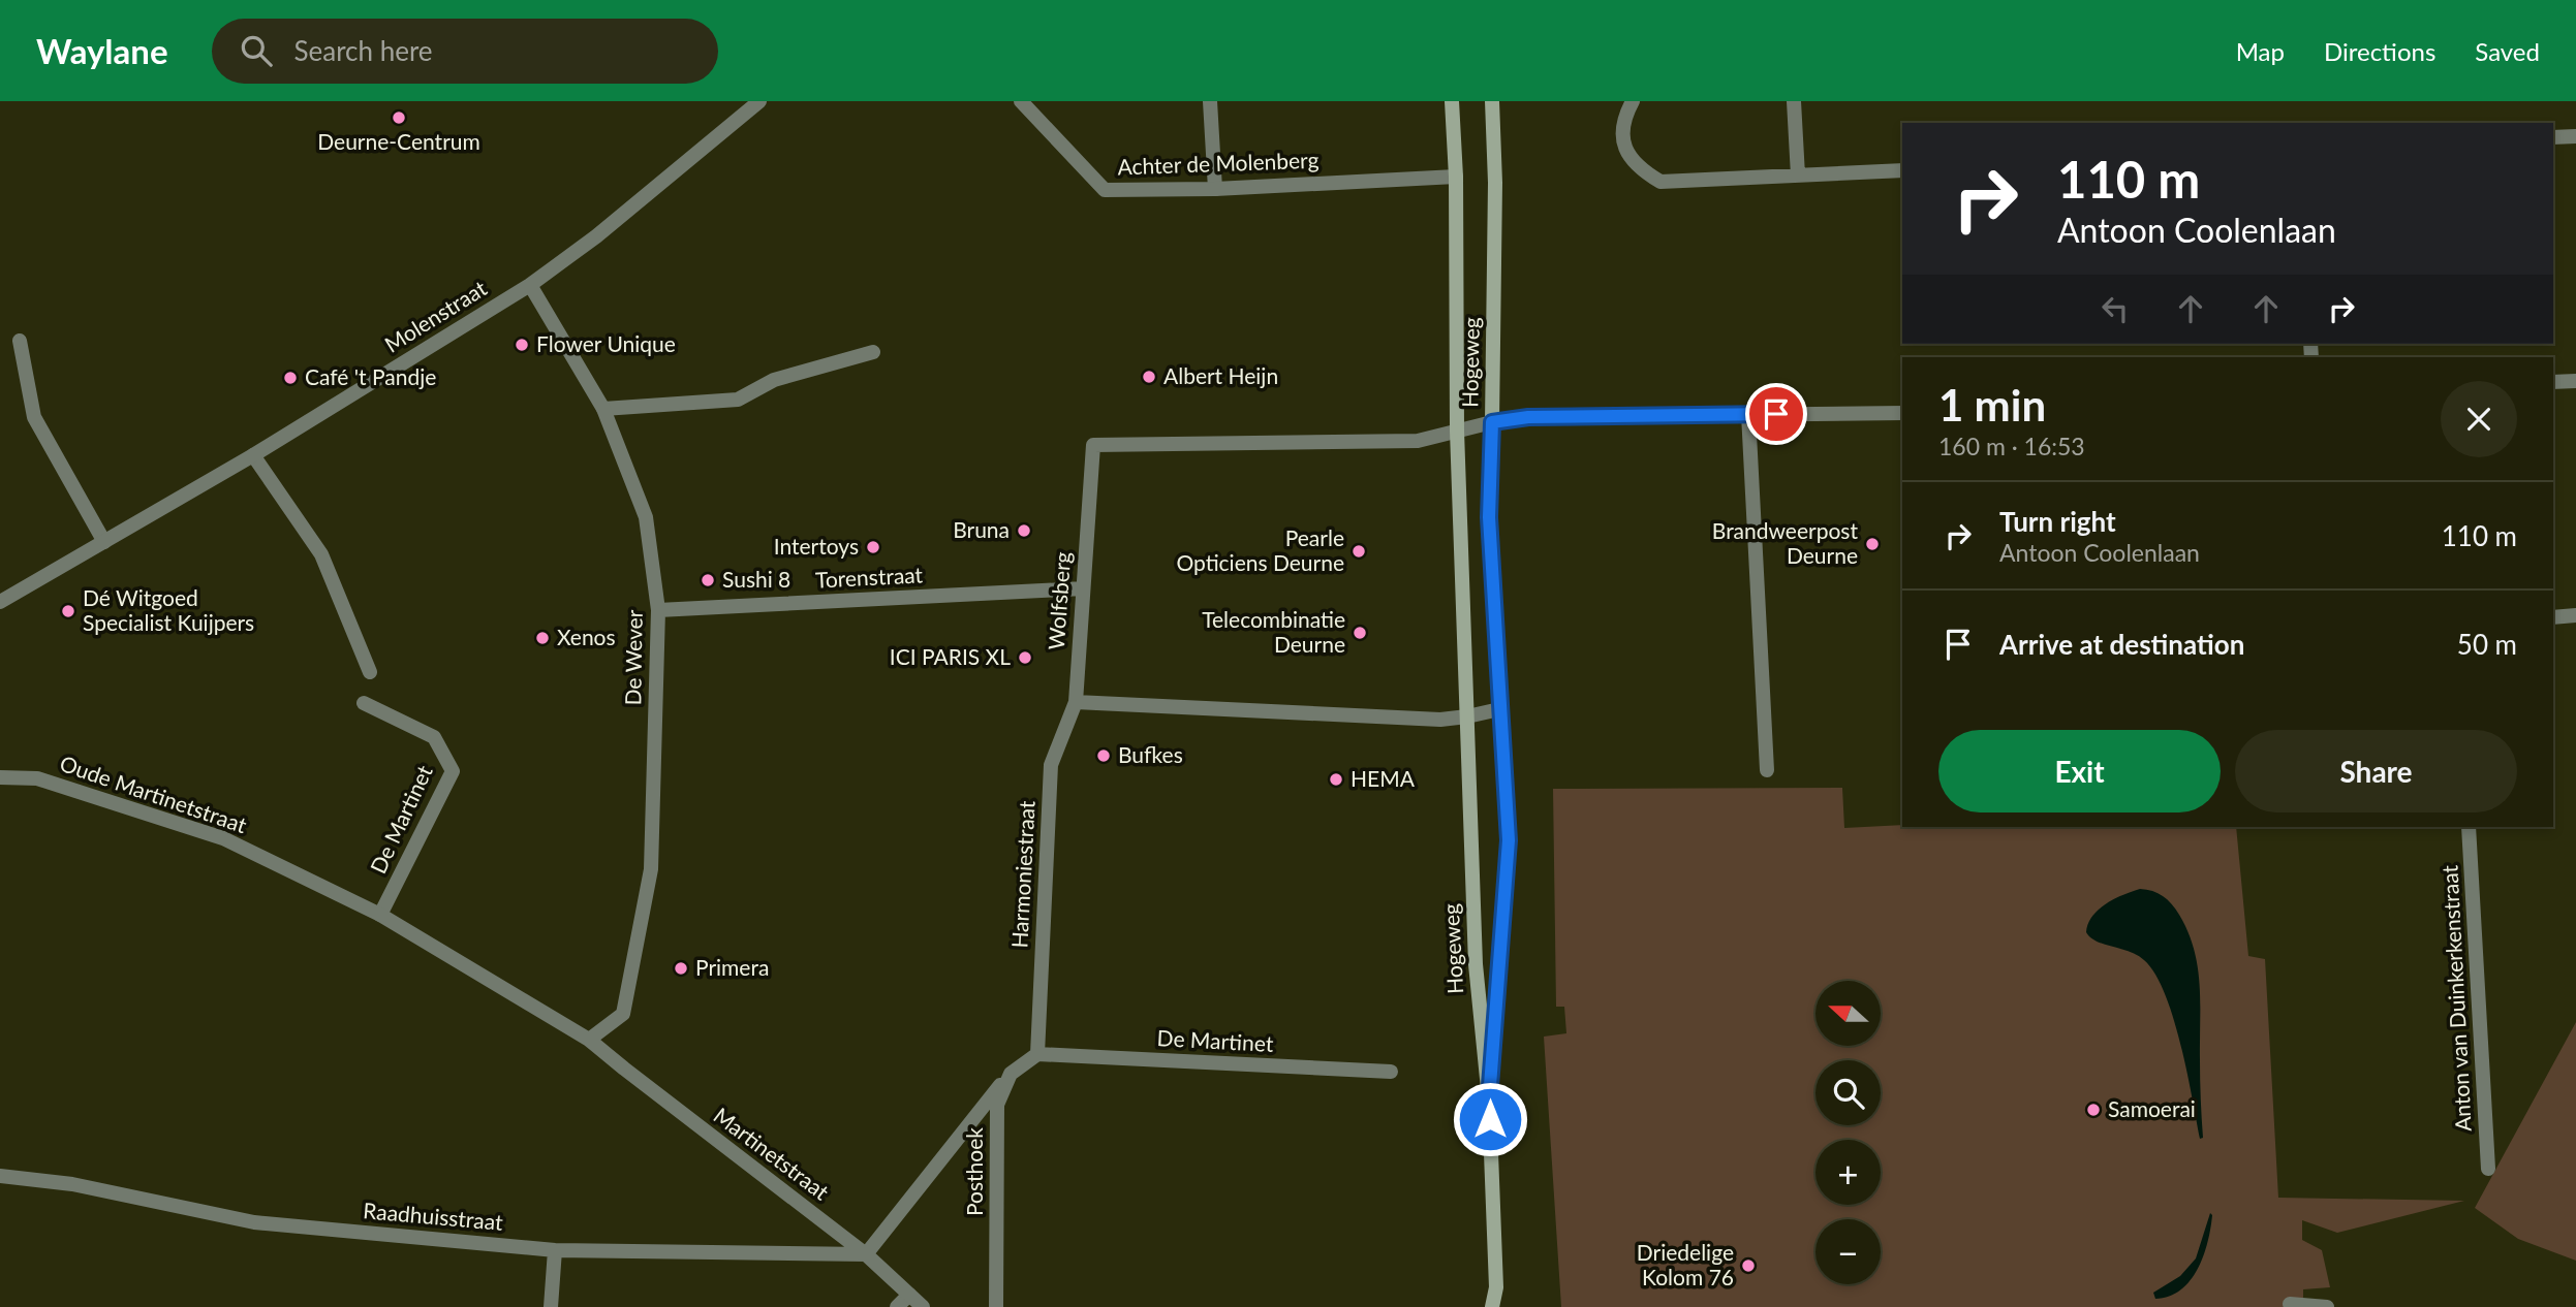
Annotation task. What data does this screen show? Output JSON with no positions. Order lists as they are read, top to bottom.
{
  "streets": {
    "street": [
      "Achter de Molenberg",
      "Molenstraat",
      "Hogeweg",
      "Torenstraat",
      "Wolfsberg",
      "De Wever",
      "Oude Martinetstraat",
      "De Martinet",
      "Harmoniestraat",
      "Anton van Duinkerkenstraat",
      "Martinetstraat",
      "Posthoek",
      "Raadhuisstraat"
    ]
  },
  "crossings": [
    ["Achter de Molenberg", "Hogeweg"],
    ["Molenstraat", "De Wever"],
    ["Hogeweg", "Wolfsberg"],
    ["Torenstraat", "Wolfsberg"],
    ["Torenstraat", "De Wever"],
    ["Wolfsberg", "Harmoniestraat"],
    ["De Wever", "Oude Martinetstraat"],
    ["De Wever", "Martinetstraat"],
    ["Oude Martinetstraat", "De Martinet"],
    ["Oude Martinetstraat", "Martinetstraat"],
    ["De Martinet", "Harmoniestraat"],
    ["Martinetstraat", "Raadhuisstraat"]
  ],
  "places": [
    "Deurne-Centrum",
    "Flower Unique",
    "Albert Heijn",
    "Café 't Pandje",
    "Bruna",
    "Brandweerpost Deurne",
    "Intertoys",
    "Pearle Opticiens Deurne",
    "Sushi 8",
    "Dé Witgoed Specialist Kuijpers",
    "Telecombinatie Deurne",
    "Xenos",
    "ICI PARIS XL",
    "Bufkes",
    "HEMA",
    "Primera",
    "Samoerai",
    "Driedelige Kolom 76"
  ],
  "north": "left",
  "page": {
    "header": "Waylane",
    "search": "Search here",
    "nav": ["Map", "Directions", "Saved"],
    "turn": ["110 m", "Antoon Coolenlaan"],
    "heading": ["1 min", "160 m · 16:53"],
    "list": [
      {
        "name": "Turn right",
        "note": "Antoon Coolenlaan",
        "value": "110 m"
      },
      {
        "name": "Arrive at destination",
        "value": "50 m"
      }
    ],
    "buttons": ["Exit", "Share"],
    "map_buttons": ["+", "−"]
  }
}
